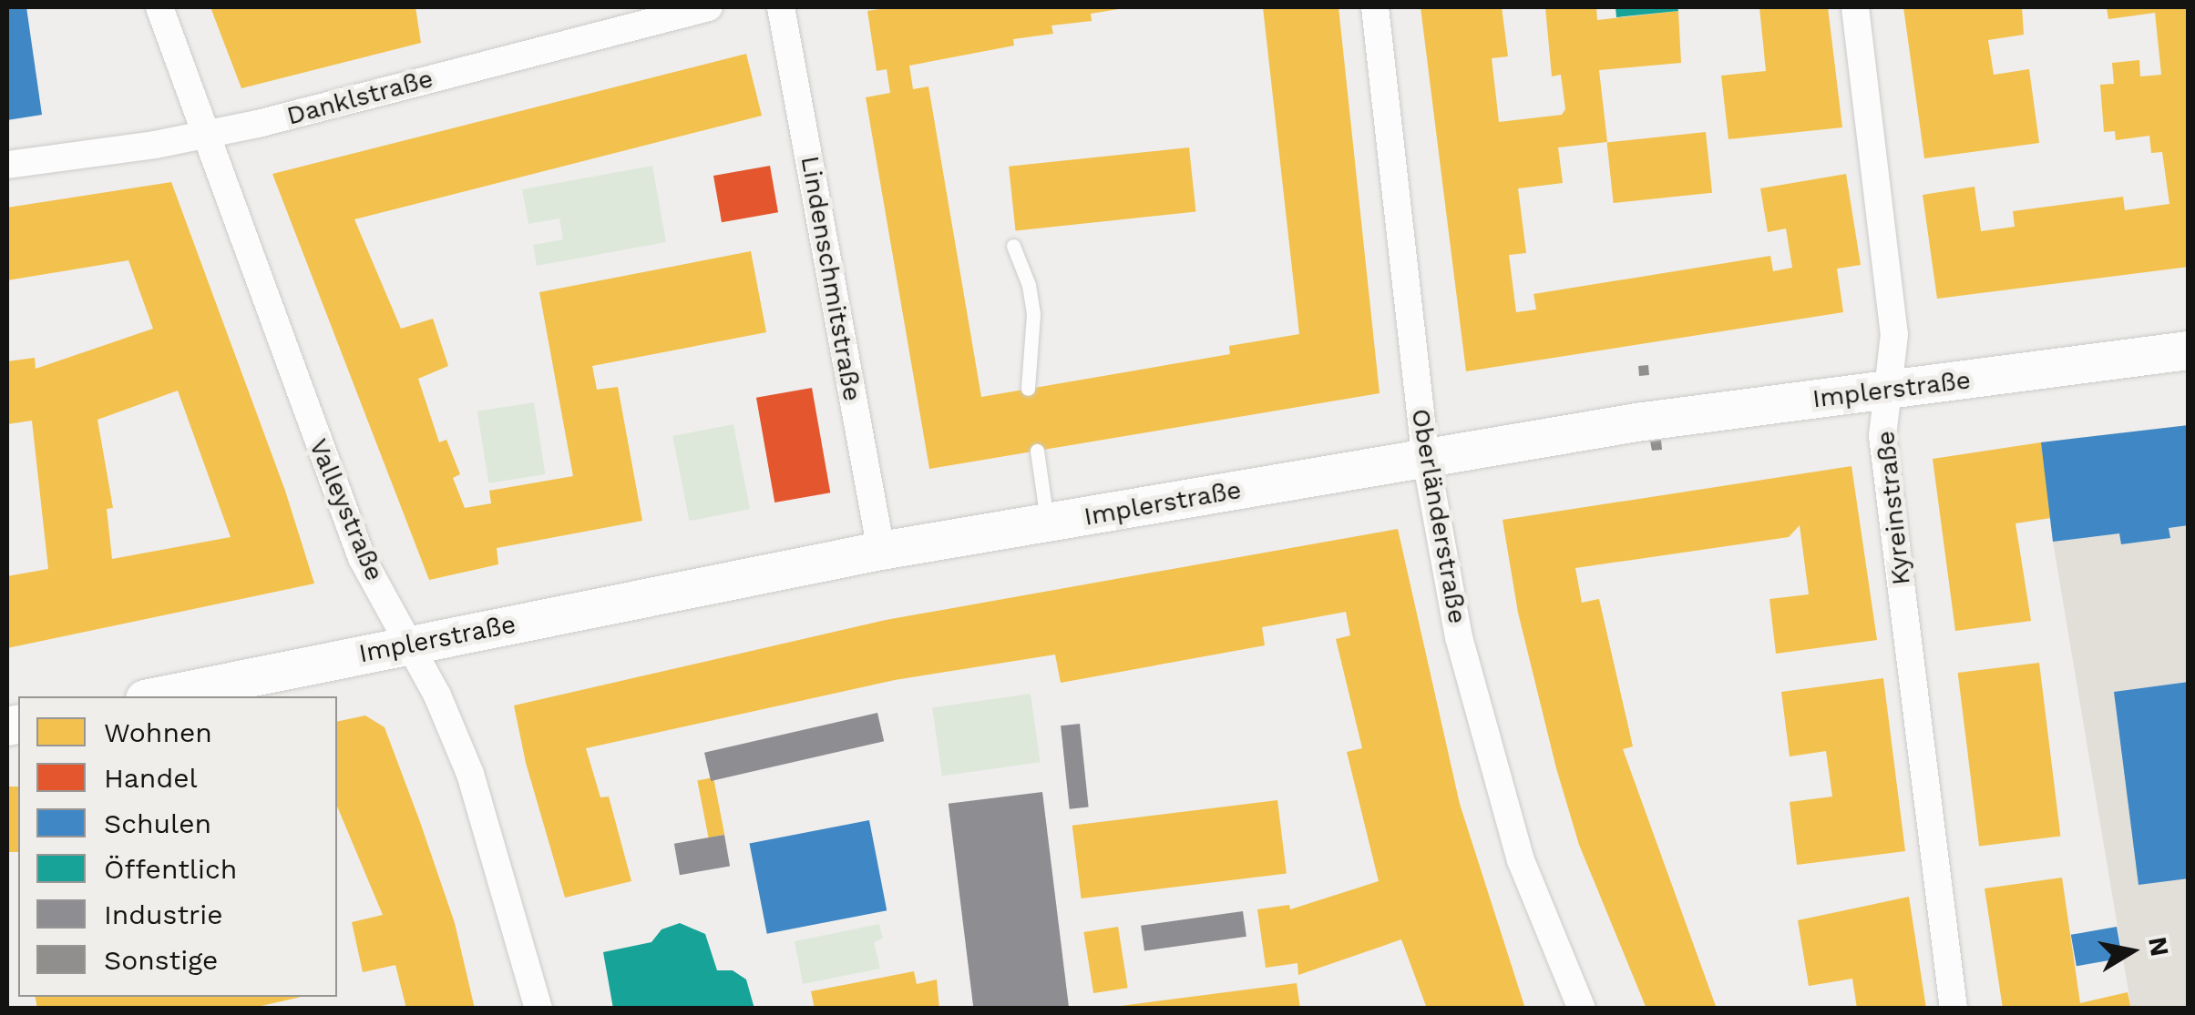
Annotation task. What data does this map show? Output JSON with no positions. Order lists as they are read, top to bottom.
{
  "streets": {
    "main road": ["Implerstraße"],
    "street": [
      "Danklstraße",
      "Lindenschmitstraße",
      "Kyreinstraße",
      "Valleystraße",
      "Oberländerstraße"
    ]
  },
  "crossings": [
    ["Danklstraße", "Valleystraße"],
    ["Lindenschmitstraße", "Implerstraße"],
    ["Implerstraße", "Kyreinstraße"],
    ["Implerstraße", "Valleystraße"],
    ["Implerstraße", "Oberländerstraße"]
  ],
  "legend": [
    "Wohnen",
    "Handel",
    "Schulen",
    "Öffentlich",
    "Industrie",
    "Sonstige"
  ],
  "north": "right"
}
